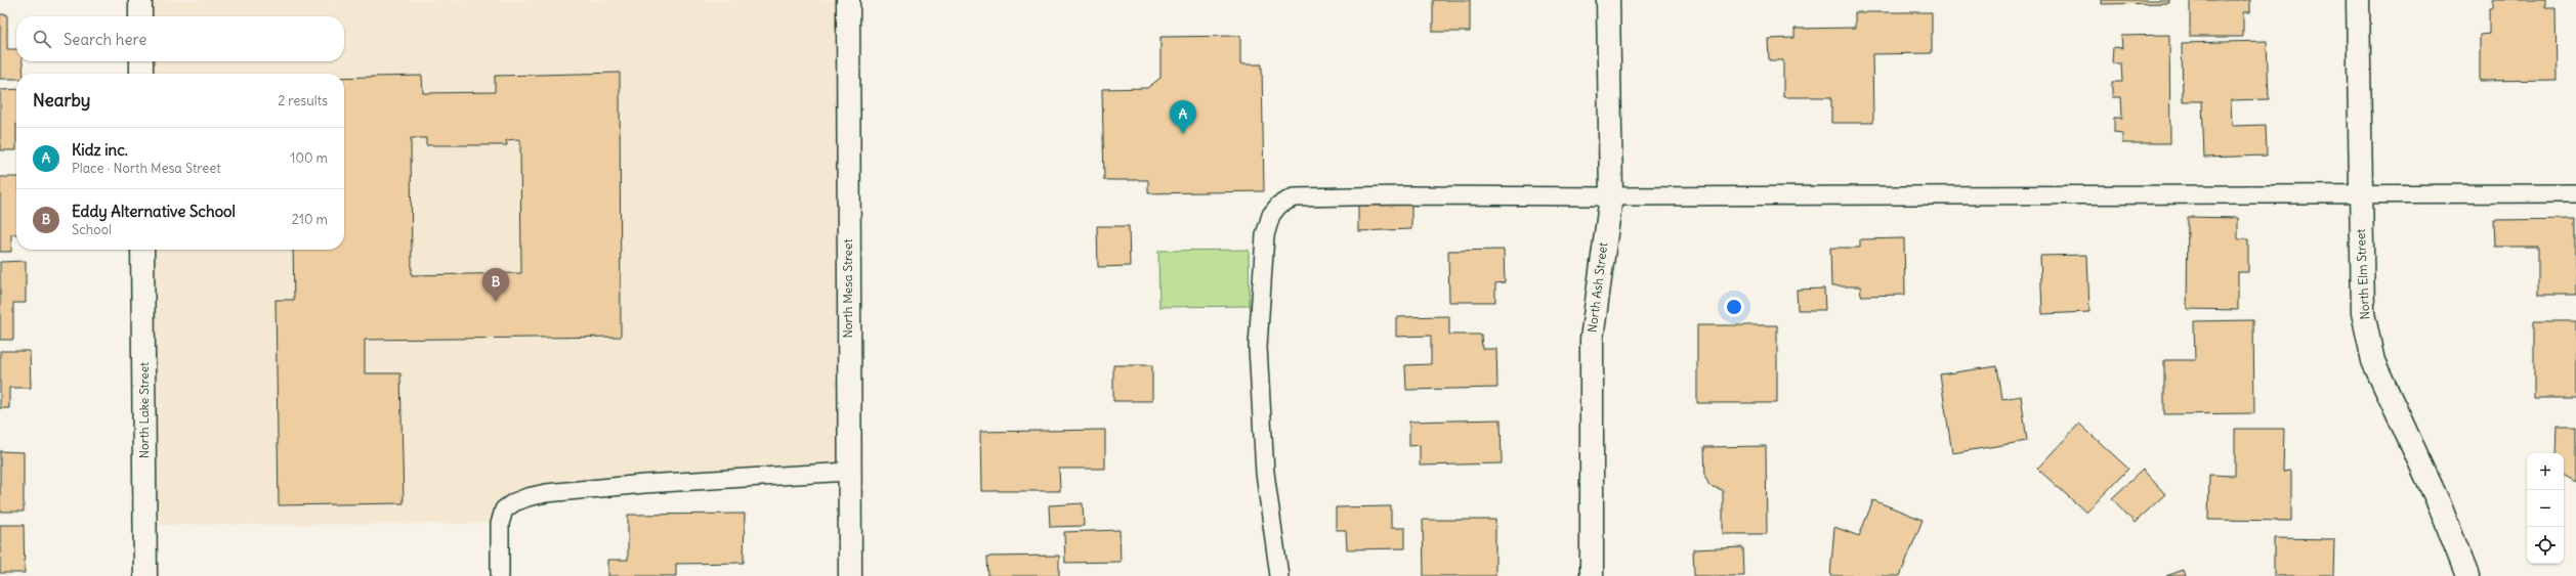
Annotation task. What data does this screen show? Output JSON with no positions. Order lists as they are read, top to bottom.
{
  "streets": {
    "street": [
      "North Elm Street",
      "North Ash Street",
      "North Mesa Street",
      "North Lake Street"
    ]
  },
  "page": {
    "search": "Search here",
    "heading": ["Nearby", "2 results"],
    "pins": ["A", "B"],
    "list": [
      {
        "mark": "A",
        "name": "Kidz inc.",
        "note": "Place · North Mesa Street",
        "value": "100 m"
      },
      {
        "mark": "B",
        "name": "Eddy Alternative School",
        "note": "School",
        "value": "210 m"
      }
    ],
    "map_buttons": ["+", "−"]
  }
}
